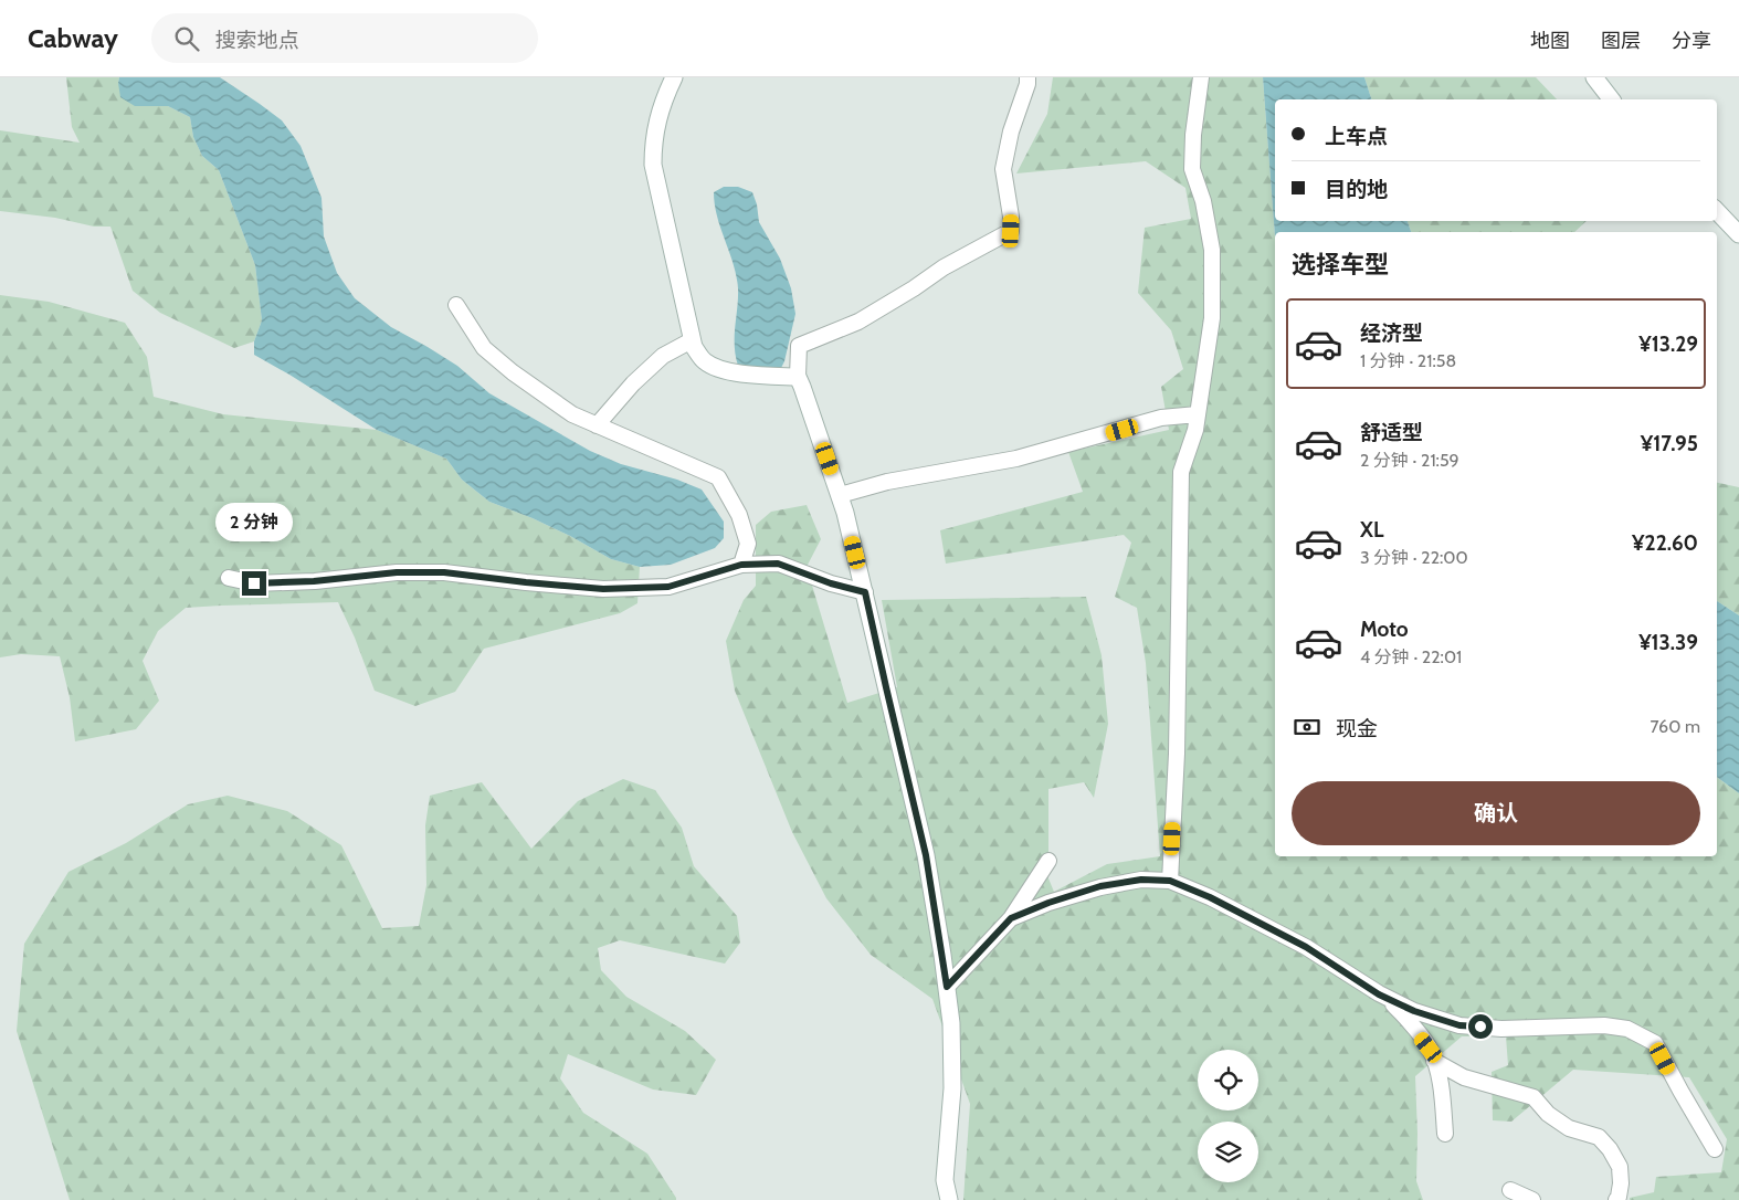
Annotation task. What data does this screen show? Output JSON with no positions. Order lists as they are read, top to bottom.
{
  "page": {
    "header": "Cabway",
    "search": "搜索地点",
    "nav": ["地图", "图层", "分享"],
    "banner": ["上车点", "目的地"],
    "heading": "选择车型",
    "list": [
      {
        "name": "经济型",
        "note": "1 分钟 · 21:58",
        "value": "¥13.29"
      },
      {
        "name": "舒适型",
        "note": "2 分钟 · 21:59",
        "value": "¥17.95"
      },
      {
        "name": "XL",
        "note": "3 分钟 · 22:00",
        "value": "¥22.60"
      },
      {
        "name": "Moto",
        "note": "4 分钟 · 22:01",
        "value": "¥13.39"
      }
    ],
    "bubble": "2 分钟",
    "pay": ["现金", "760 m"],
    "buttons": "确认"
  }
}
